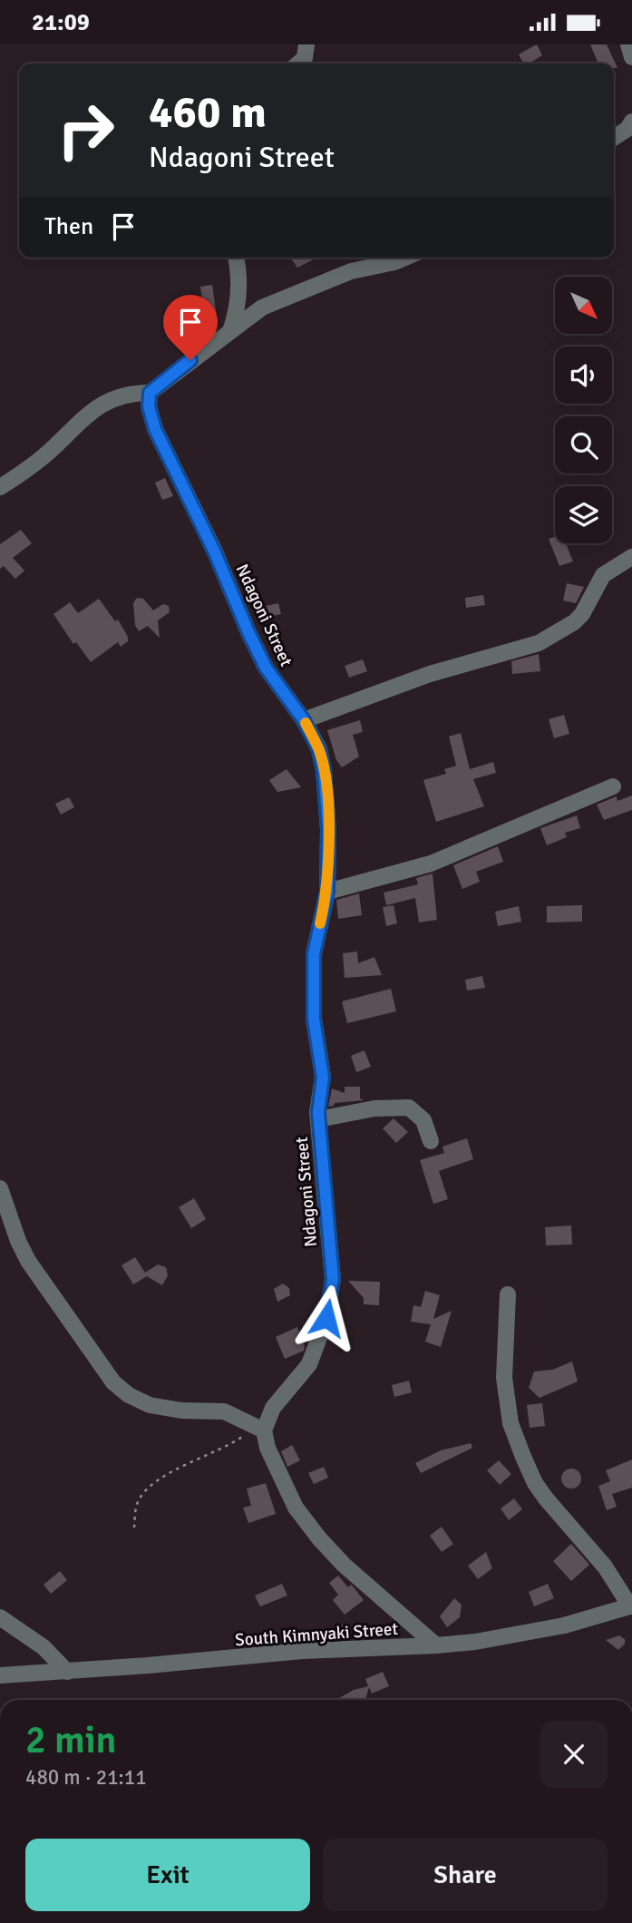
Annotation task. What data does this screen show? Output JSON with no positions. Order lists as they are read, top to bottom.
{
  "streets": {
    "street": ["Ndagoni Street", "South Kimnyaki Street"]
  },
  "north": "bottom right",
  "page": {
    "status": "21:09",
    "turn": ["460 m", "Ndagoni Street"],
    "then": "Then",
    "heading": ["2 min", "480 m · 21:11"],
    "buttons": ["Exit", "Share"]
  }
}
